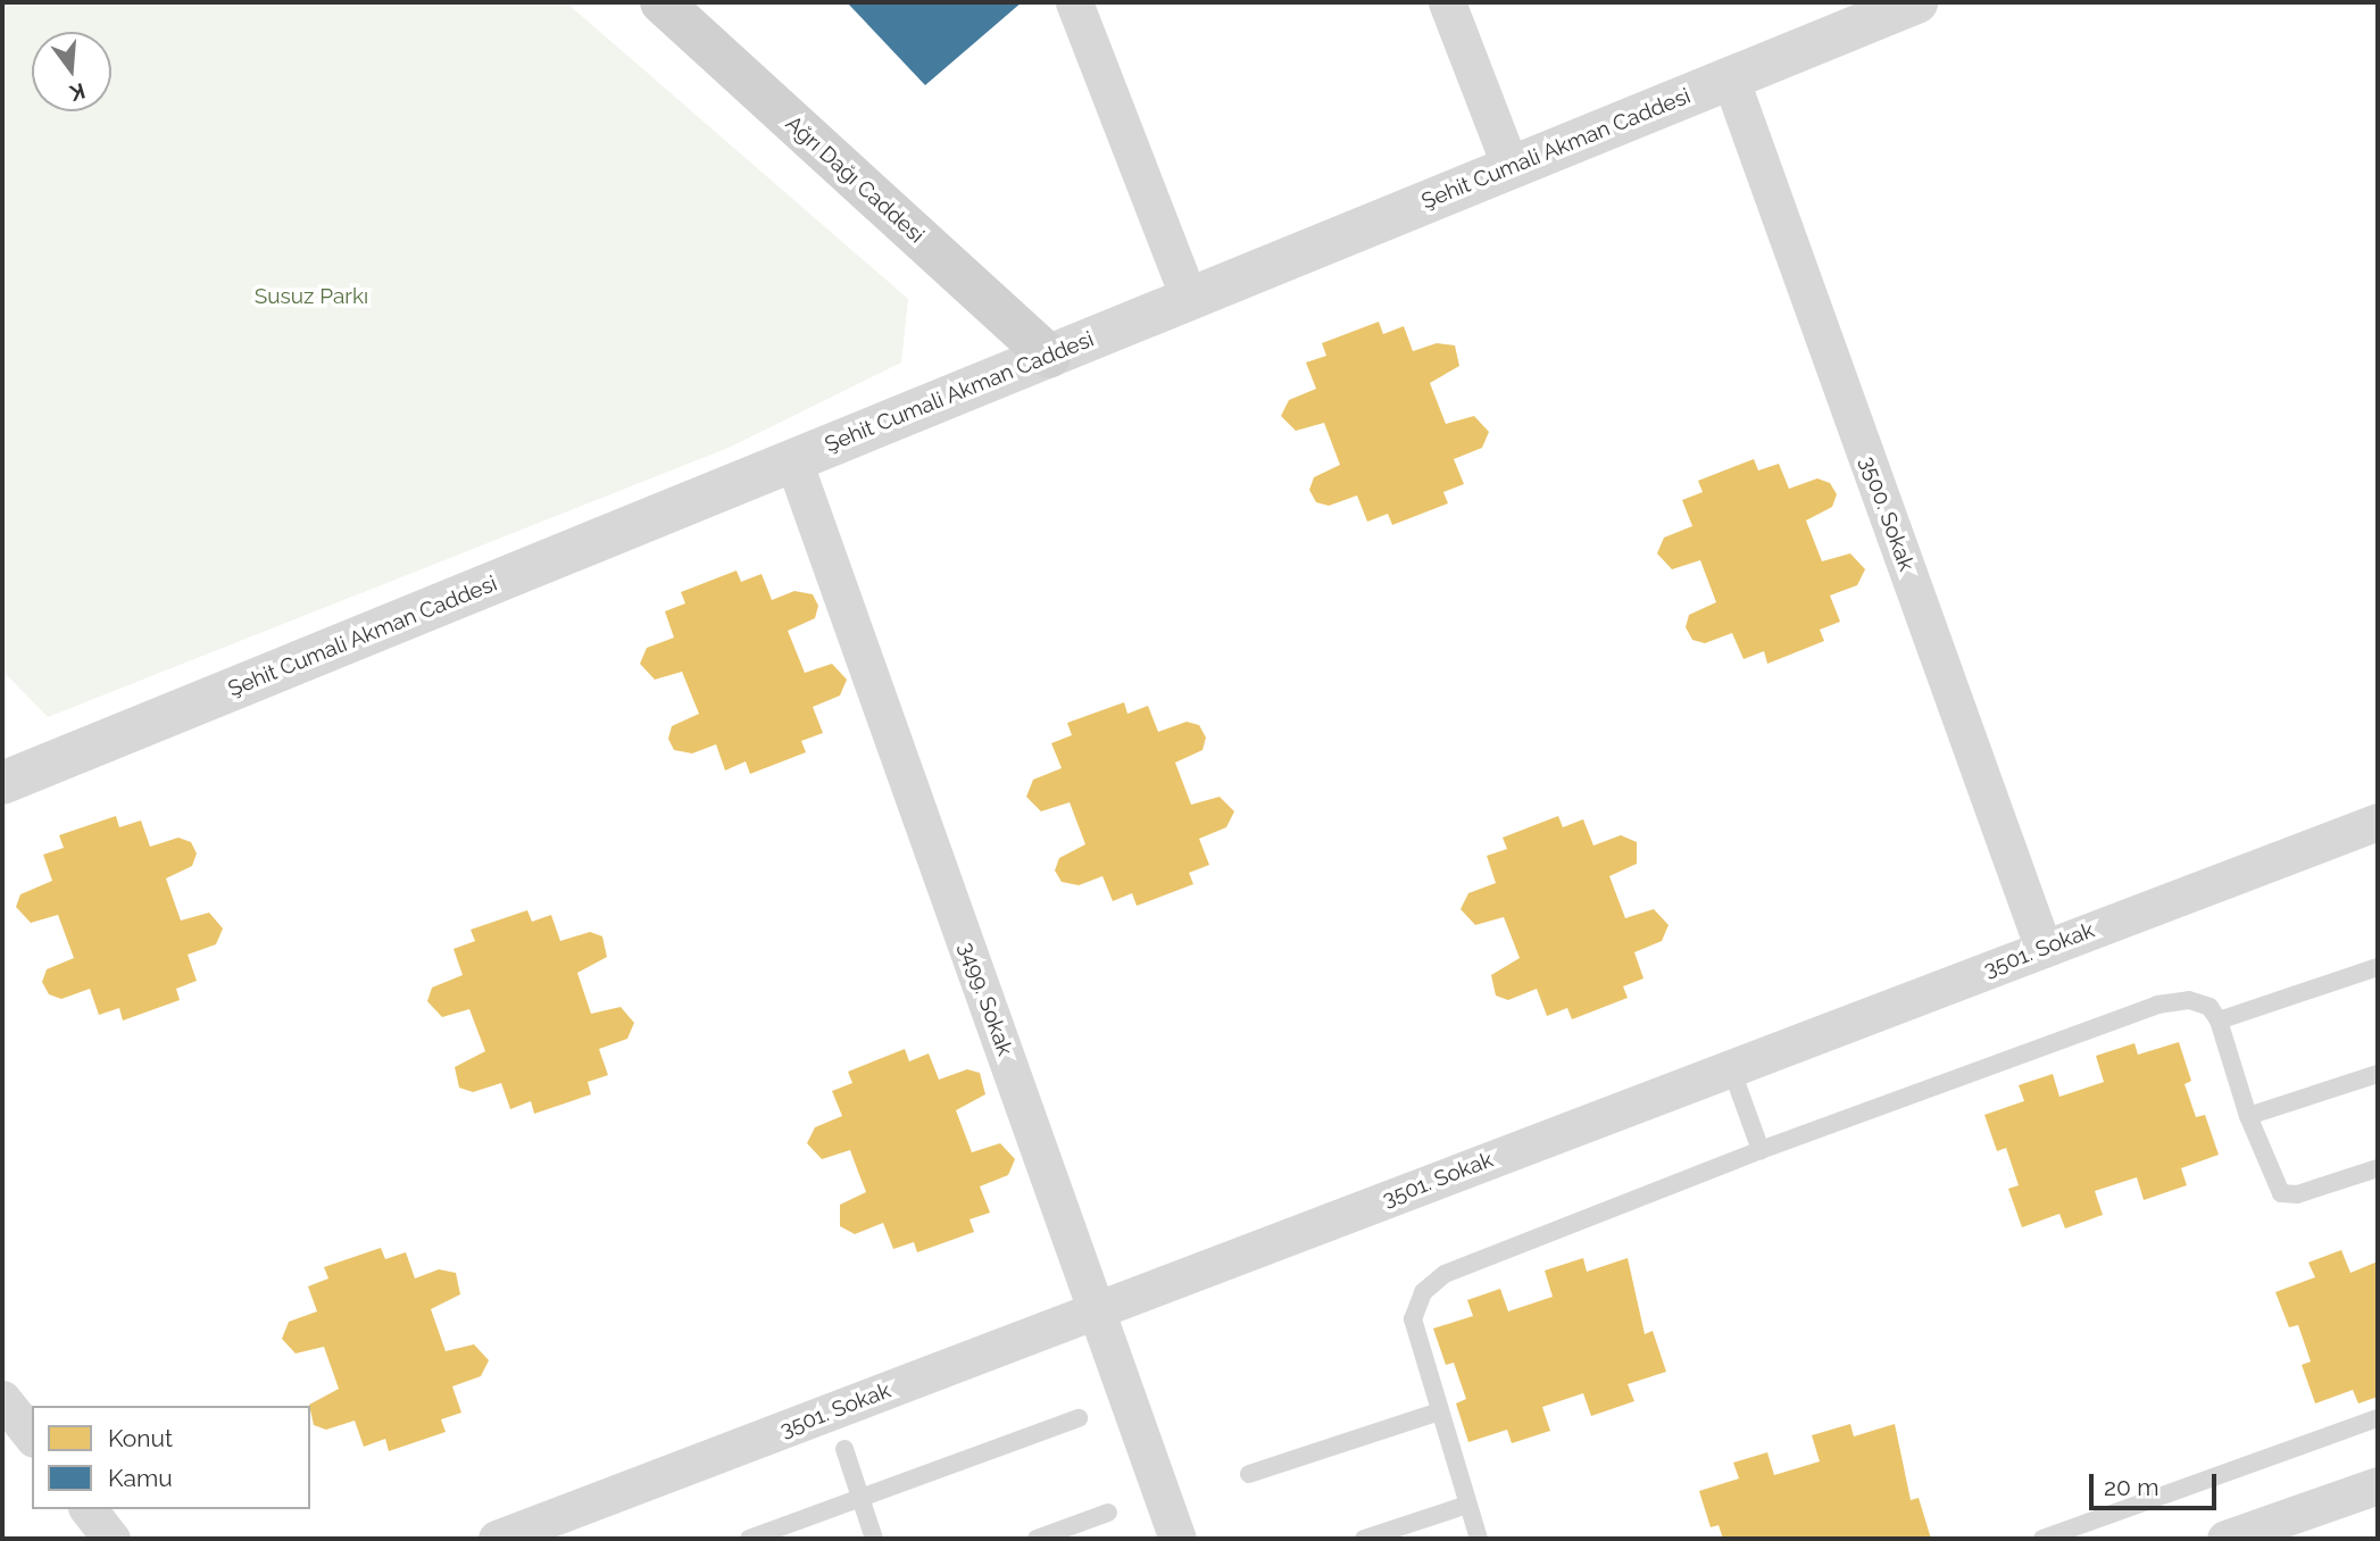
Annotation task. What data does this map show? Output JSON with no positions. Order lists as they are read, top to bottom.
{
  "streets": {
    "main road": ["Ağrı Dağı Caddesi"],
    "street": [
      "Şehit Cumali Akman Caddesi",
      "3500. Sokak",
      "3501. Sokak",
      "3499. Sokak"
    ]
  },
  "crossings": [
    ["Şehit Cumali Akman Caddesi", "Ağrı Dağı Caddesi"],
    ["Şehit Cumali Akman Caddesi", "3500. Sokak"],
    ["Şehit Cumali Akman Caddesi", "3499. Sokak"],
    ["3500. Sokak", "3501. Sokak"],
    ["3501. Sokak", "3499. Sokak"]
  ],
  "parks": ["Susuz Parkı"],
  "legend": ["Konut", "Kamu"],
  "scale_bar": "20 m",
  "north": "bottom"
}
